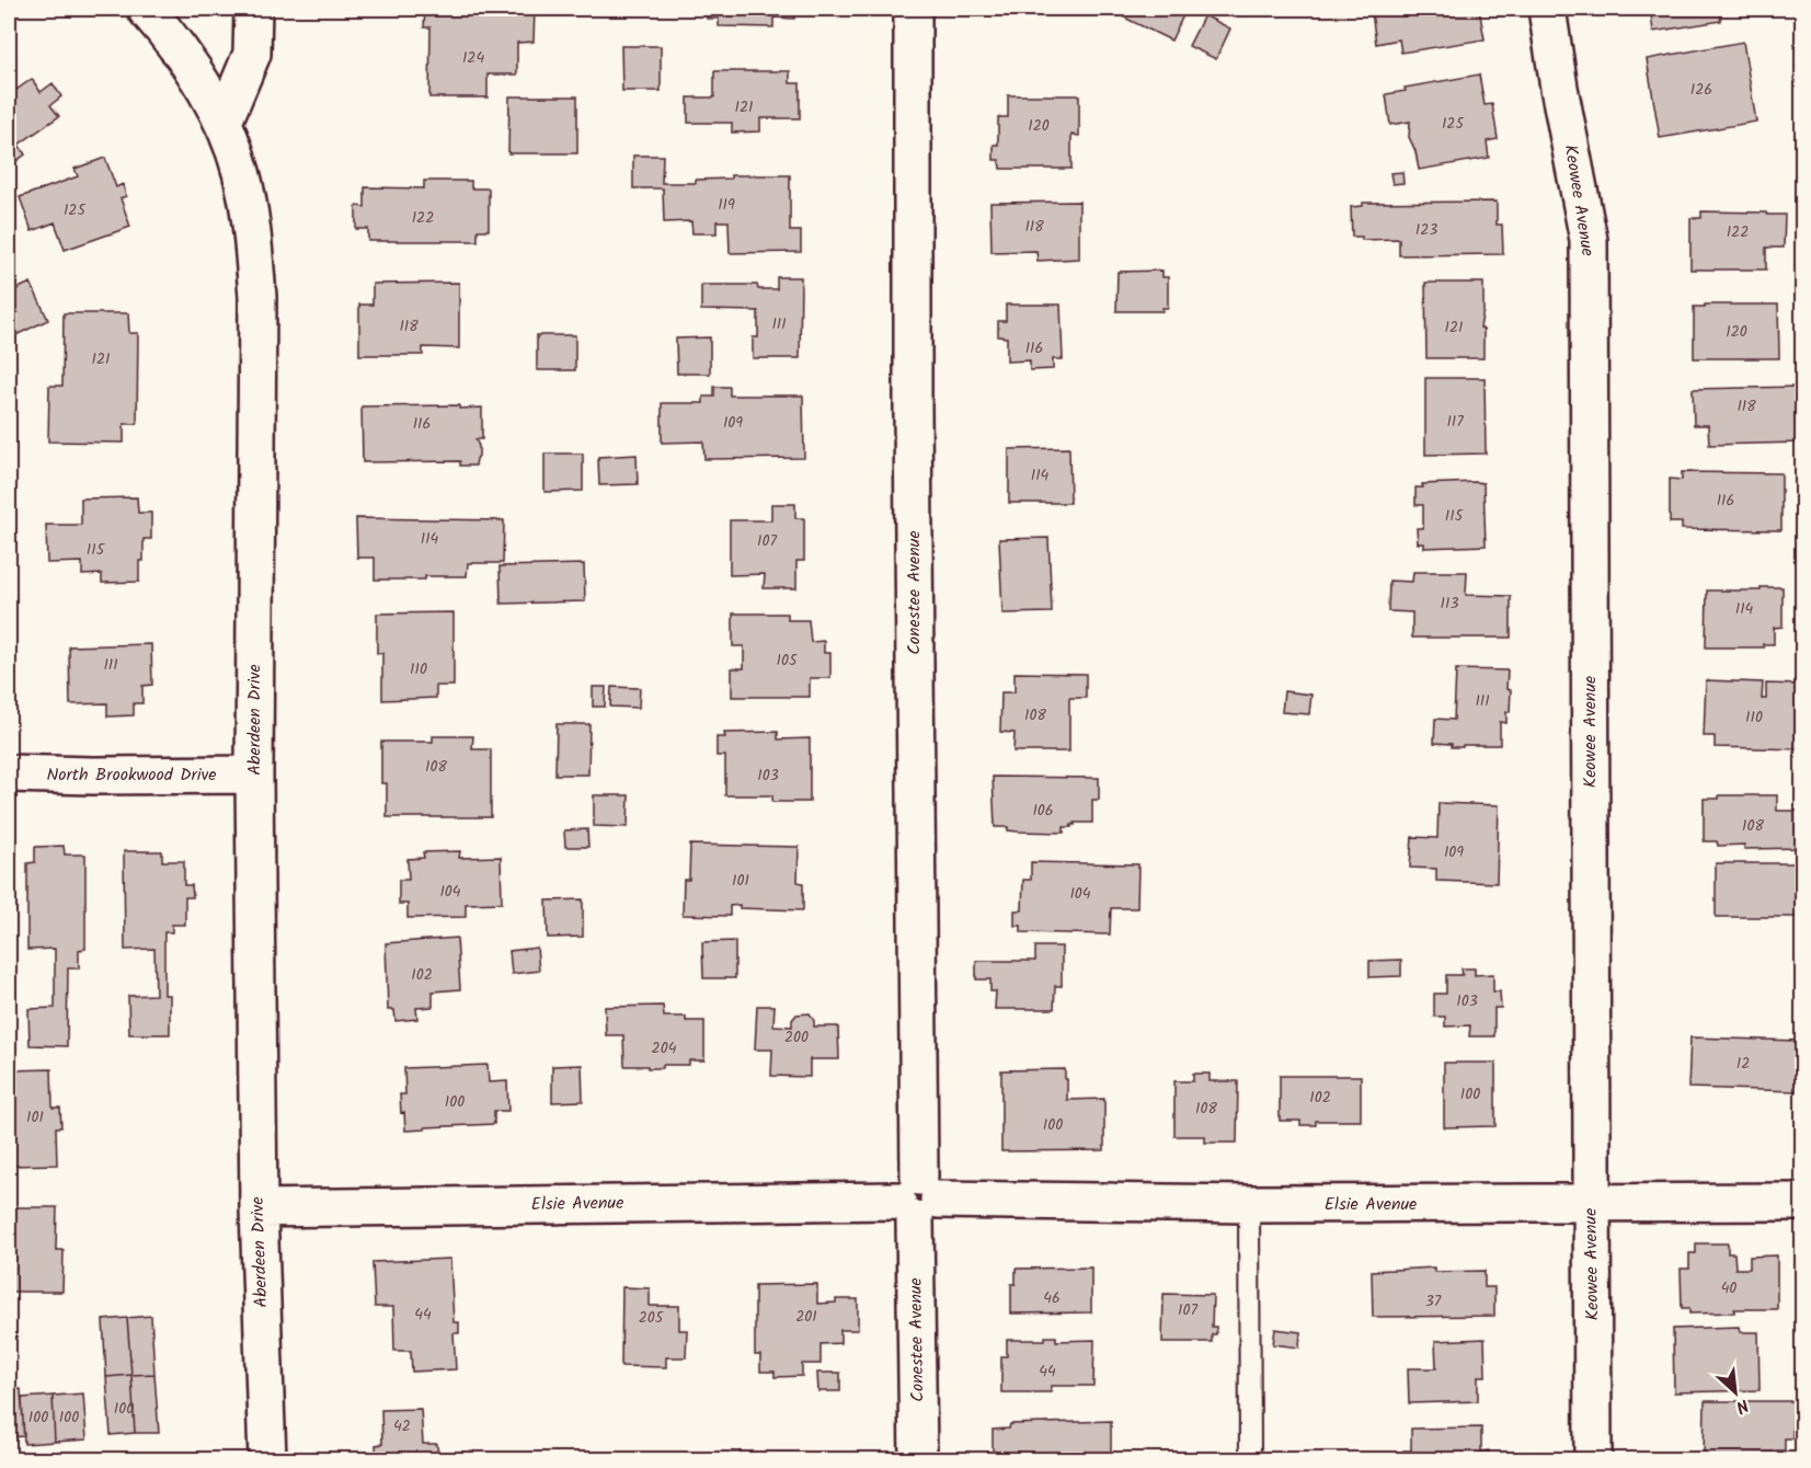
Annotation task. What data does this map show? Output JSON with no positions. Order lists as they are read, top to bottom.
{
  "streets": {
    "street": [
      "Keowee Avenue",
      "Conestee Avenue",
      "Aberdeen Drive",
      "North Brookwood Drive",
      "Elsie Avenue"
    ]
  },
  "crossings": [
    ["Keowee Avenue", "Elsie Avenue"],
    ["Conestee Avenue", "Elsie Avenue"],
    ["Aberdeen Drive", "North Brookwood Drive"],
    ["Aberdeen Drive", "Elsie Avenue"]
  ],
  "house_numbers": [
    "124",
    "126",
    "121",
    "125",
    "120",
    "119",
    "125",
    "122",
    "118",
    "123",
    "122",
    "111",
    "118",
    "121",
    "120",
    "116",
    "121",
    "118",
    "117",
    "109",
    "116",
    "114",
    "116",
    "115",
    "114",
    "107",
    "115",
    "113",
    "114",
    "105",
    "111",
    "110",
    "111",
    "108",
    "110",
    "108",
    "103",
    "106",
    "108",
    "109",
    "101",
    "104",
    "104",
    "102",
    "103",
    "200",
    "204",
    "12",
    "100",
    "102",
    "100",
    "108",
    "101",
    "100",
    "40",
    "46",
    "37",
    "107",
    "44",
    "201",
    "205",
    "44",
    "100",
    "100",
    "100",
    "42"
  ],
  "north": "bottom right"
}
